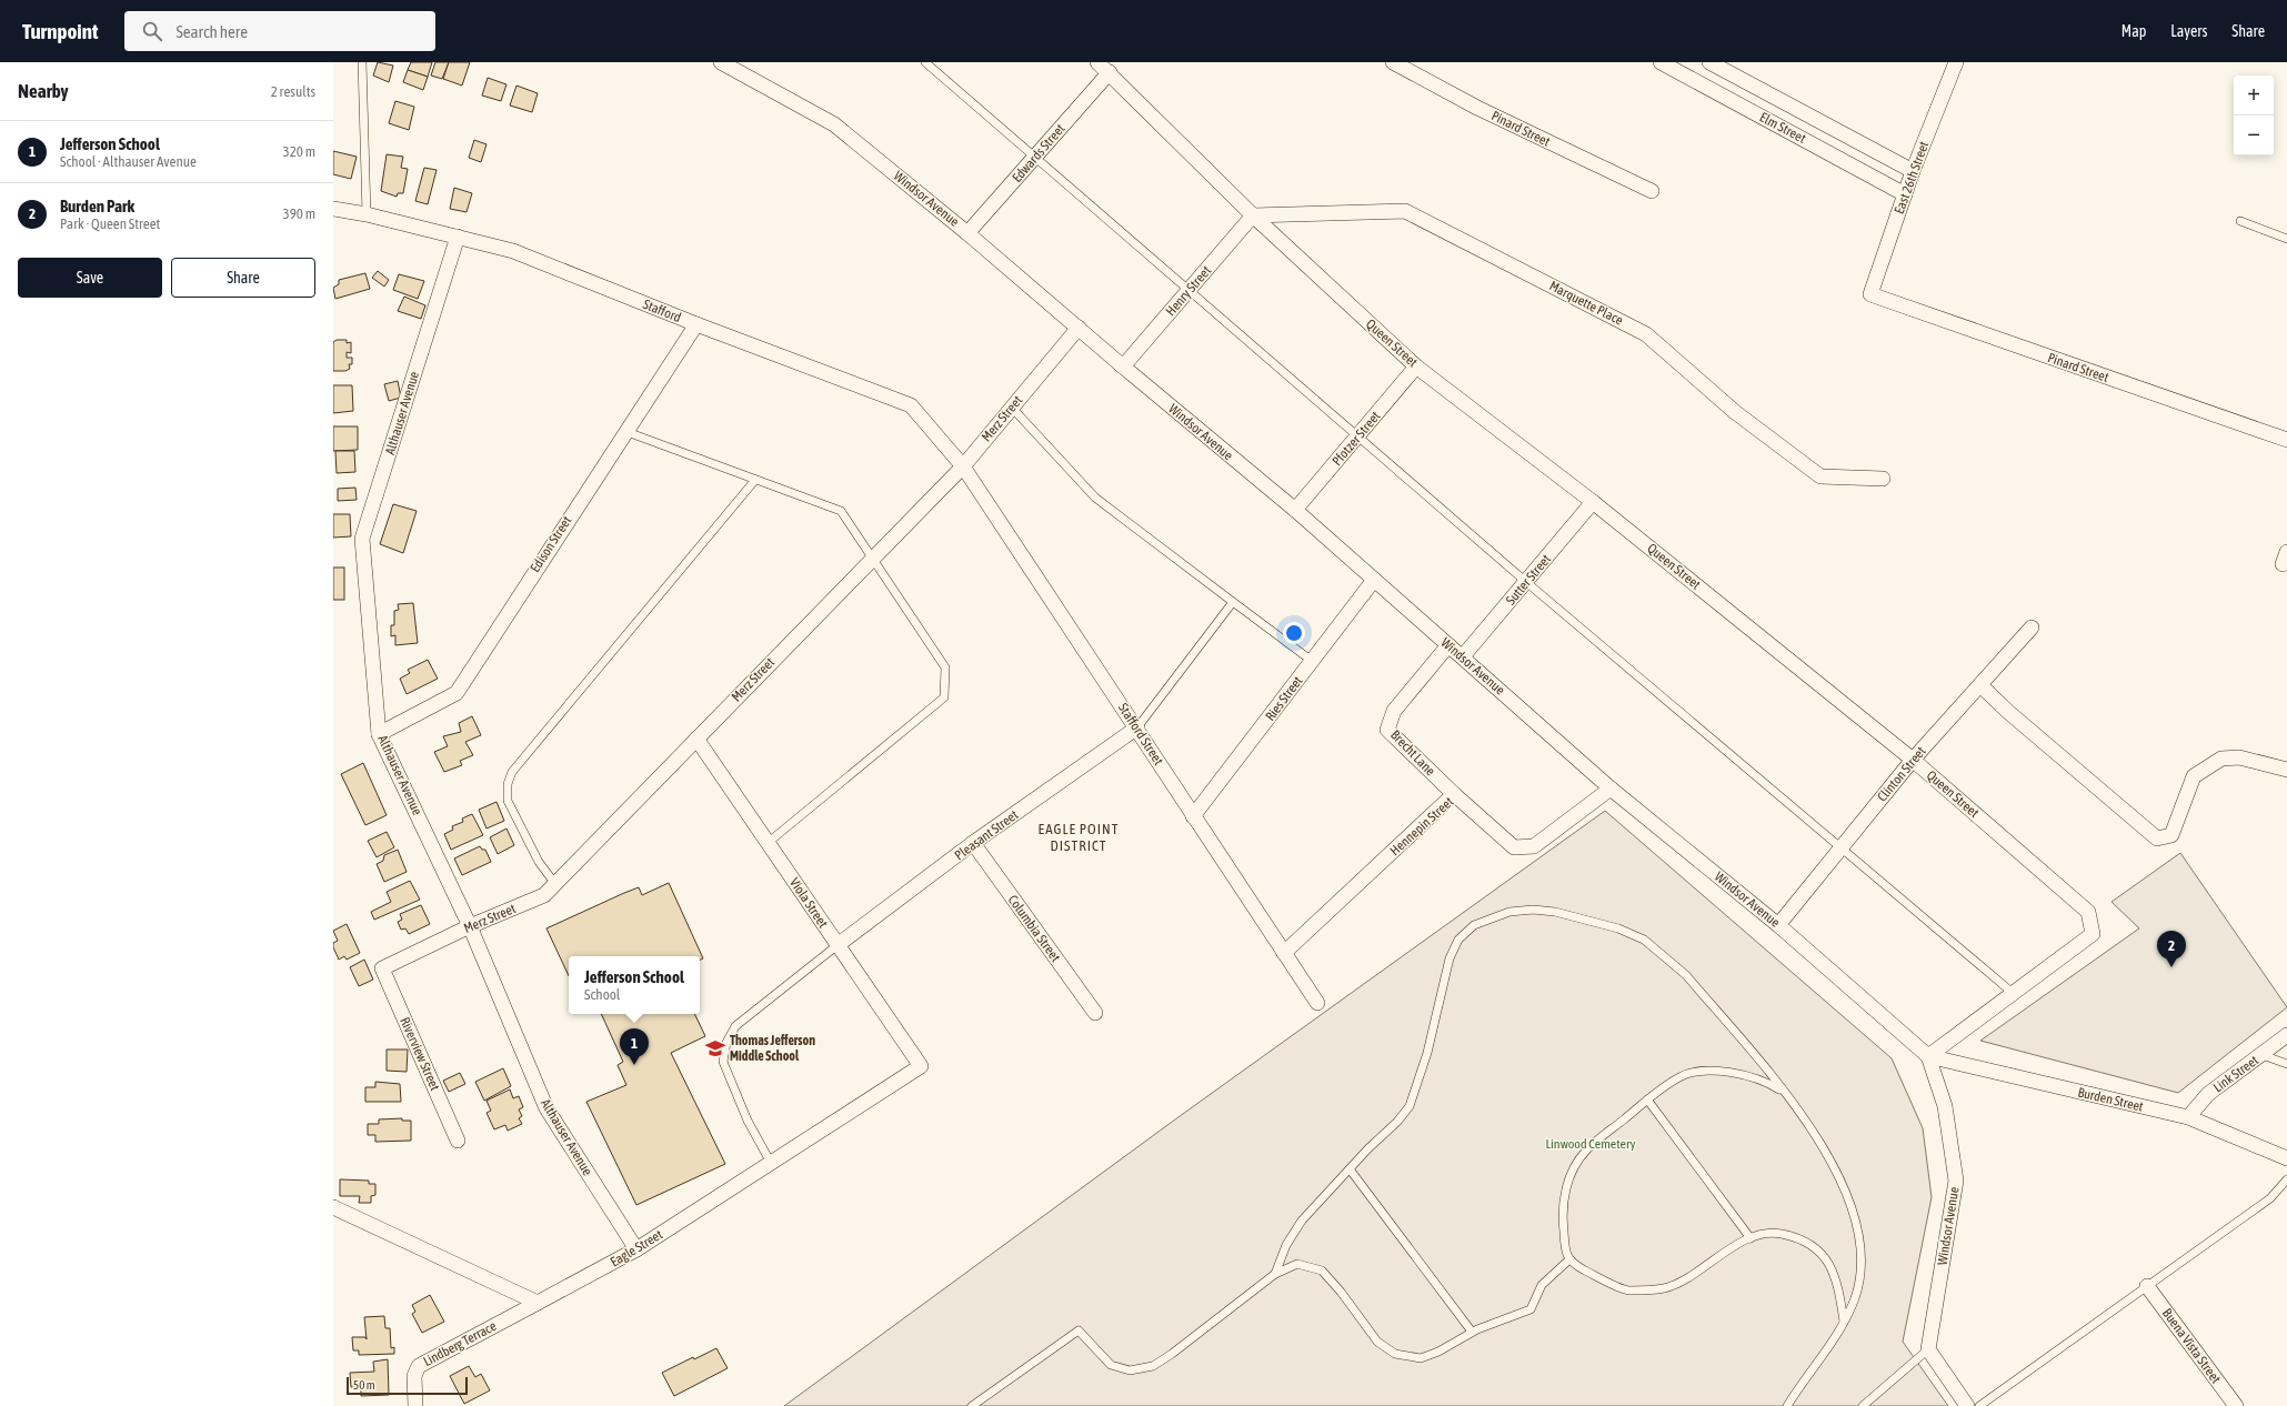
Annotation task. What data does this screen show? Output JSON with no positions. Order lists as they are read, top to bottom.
{
  "streets": {
    "street": [
      "Elm Street",
      "Pinard Street",
      "Edwards Street",
      "East 26th Street",
      "Windsor Avenue",
      "Henry Street",
      "Marquette Place",
      "Stafford",
      "Queen Street",
      "Althauser Avenue",
      "Merz Street",
      "Pfotzer Street",
      "Edison Street",
      "Sutter Street",
      "Ries Street",
      "Stafford Street",
      "Brecht Lane",
      "Clinton Street",
      "Hennepin Street",
      "Pleasant Street",
      "Viola Street",
      "Columbia Street",
      "Riverview Street",
      "Link Street",
      "Burden Street",
      "Eagle Street",
      "Lindberg Terrace",
      "Buena Vista Street"
    ]
  },
  "crossings": [
    ["Elm Street", "East 26th Street"],
    ["Pinard Street", "East 26th Street"],
    ["Edwards Street", "Windsor Avenue"],
    ["Edwards Street", "Queen Street"],
    ["Windsor Avenue", "Henry Street"],
    ["Windsor Avenue", "Queen Street"],
    ["Windsor Avenue", "Merz Street"],
    ["Windsor Avenue", "Pfotzer Street"],
    ["Windsor Avenue", "Sutter Street"],
    ["Windsor Avenue", "Ries Street"],
    ["Windsor Avenue", "Brecht Lane"],
    ["Windsor Avenue", "Clinton Street"],
    ["Windsor Avenue", "Hennepin Street"],
    ["Windsor Avenue", "Burden Street"],
    ["Henry Street", "Marquette Place"],
    ["Henry Street", "Queen Street"],
    ["Marquette Place", "Queen Street"],
    ["Stafford", "Althauser Avenue"],
    ["Stafford", "Merz Street"],
    ["Stafford", "Edison Street"],
    ["Stafford", "Stafford Street"],
    ["Queen Street", "Pfotzer Street"],
    ["Queen Street", "Sutter Street"],
    ["Queen Street", "Clinton Street"],
    ["Queen Street", "Burden Street"],
    ["Althauser Avenue", "Merz Street"],
    ["Althauser Avenue", "Edison Street"],
    ["Althauser Avenue", "Eagle Street"],
    ["Merz Street", "Stafford Street"],
    ["Merz Street", "Viola Street"],
    ["Merz Street", "Riverview Street"],
    ["Ries Street", "Stafford Street"],
    ["Stafford Street", "Hennepin Street"],
    ["Stafford Street", "Pleasant Street"],
    ["Brecht Lane", "Hennepin Street"],
    ["Pleasant Street", "Viola Street"],
    ["Pleasant Street", "Columbia Street"],
    ["Viola Street", "Eagle Street"],
    ["Link Street", "Burden Street"],
    ["Eagle Street", "Lindberg Terrace"]
  ],
  "districts": ["EAGLE POINT DISTRICT"],
  "parks": ["Linwood Cemetery"],
  "places": {
    "school or university": ["Thomas Jefferson Middle School"]
  },
  "scale_bar": "50 m",
  "page": {
    "header": "Turnpoint",
    "search": "Search here",
    "nav": ["Map", "Layers", "Share"],
    "heading": ["Nearby", "2 results"],
    "map_buttons": ["+", "−"],
    "list": [
      {
        "mark": "1",
        "name": "Jefferson School",
        "note": "School · Althauser Avenue",
        "value": "320 m"
      },
      {
        "mark": "2",
        "name": "Burden Park",
        "note": "Park · Queen Street",
        "value": "390 m"
      }
    ],
    "buttons": ["Save", "Share"],
    "pins": ["2", "1"],
    "popup": ["Jefferson School", "School"],
    "scale": "50 m"
  }
}
